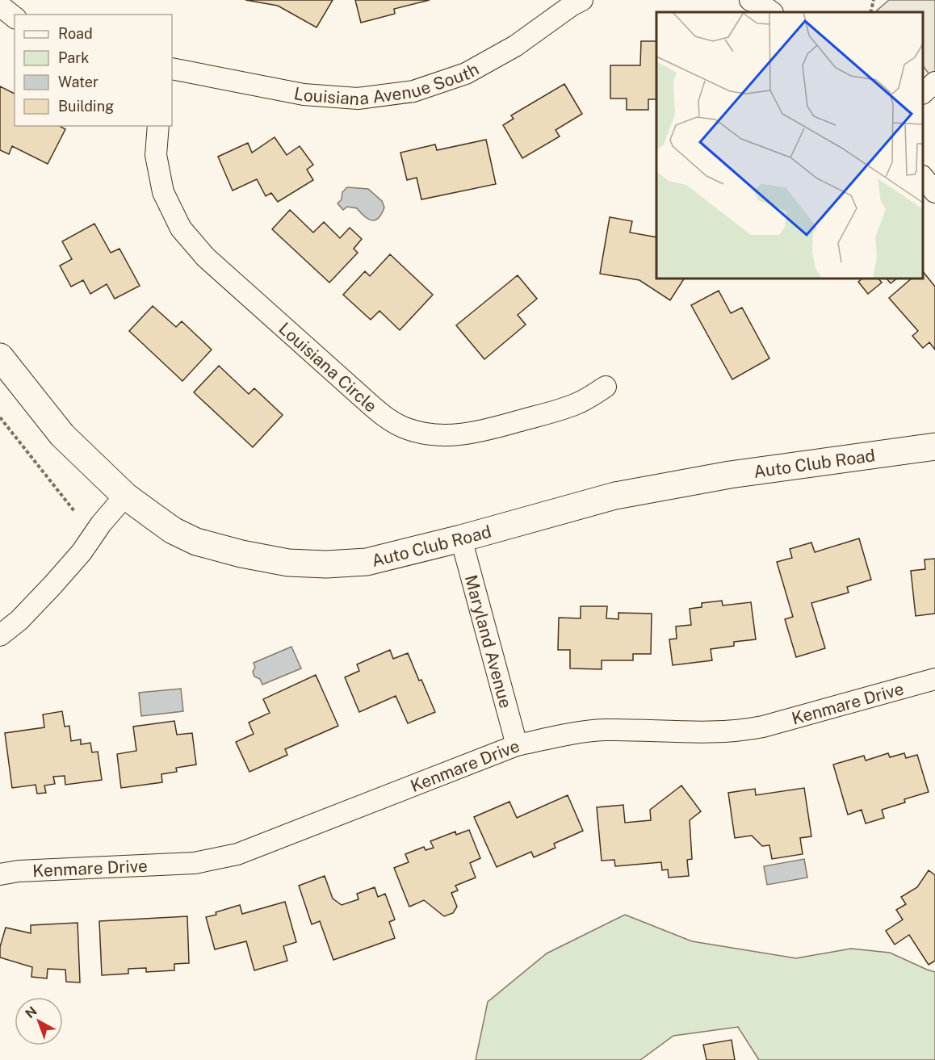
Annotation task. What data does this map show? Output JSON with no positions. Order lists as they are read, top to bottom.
{
  "streets": {
    "street": [
      "Louisiana Avenue South",
      "Louisiana Circle",
      "Auto Club Road",
      "Maryland Avenue",
      "Kenmare Drive"
    ]
  },
  "crossings": [
    ["Auto Club Road", "Maryland Avenue"],
    ["Maryland Avenue", "Kenmare Drive"]
  ],
  "legend": [
    "Road",
    "Park",
    "Water",
    "Building"
  ],
  "north": "top left"
}
